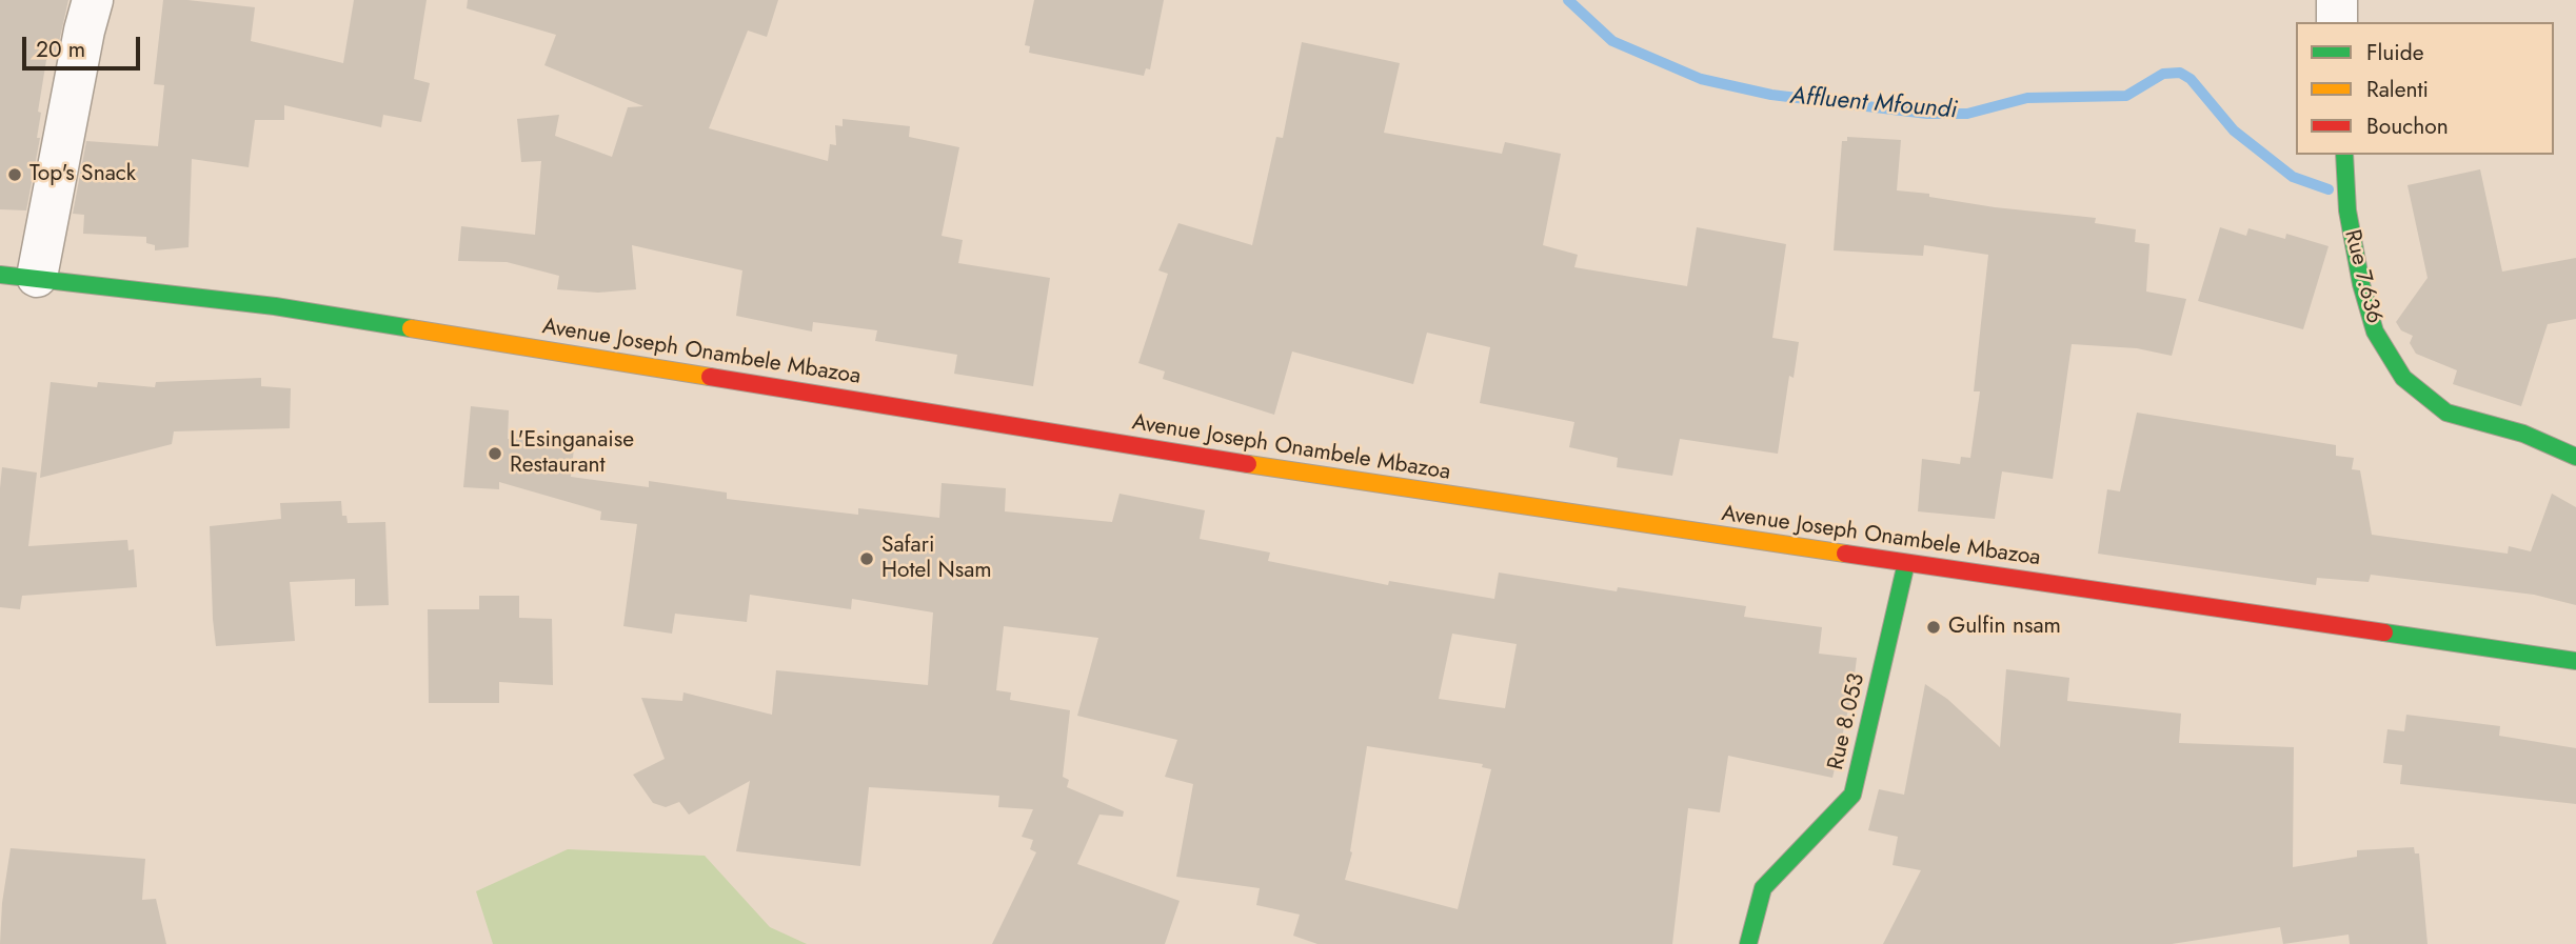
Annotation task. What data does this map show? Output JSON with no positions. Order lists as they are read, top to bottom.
{
  "streets": {
    "main road": ["Rue 7.636", "Avenue Joseph Onambele Mbazoa", "Rue 8.053"]
  },
  "crossings": [
    ["Avenue Joseph Onambele Mbazoa", "Rue 8.053"]
  ],
  "water": ["Affluent Mfoundi"],
  "places": [
    "Top's Snack",
    "L'Esinganaise Restaurant",
    "Safari Hotel Nsam",
    "Gulfin nsam"
  ],
  "legend": ["Fluide", "Ralenti", "Bouchon"],
  "scale_bar": "20 m"
}
